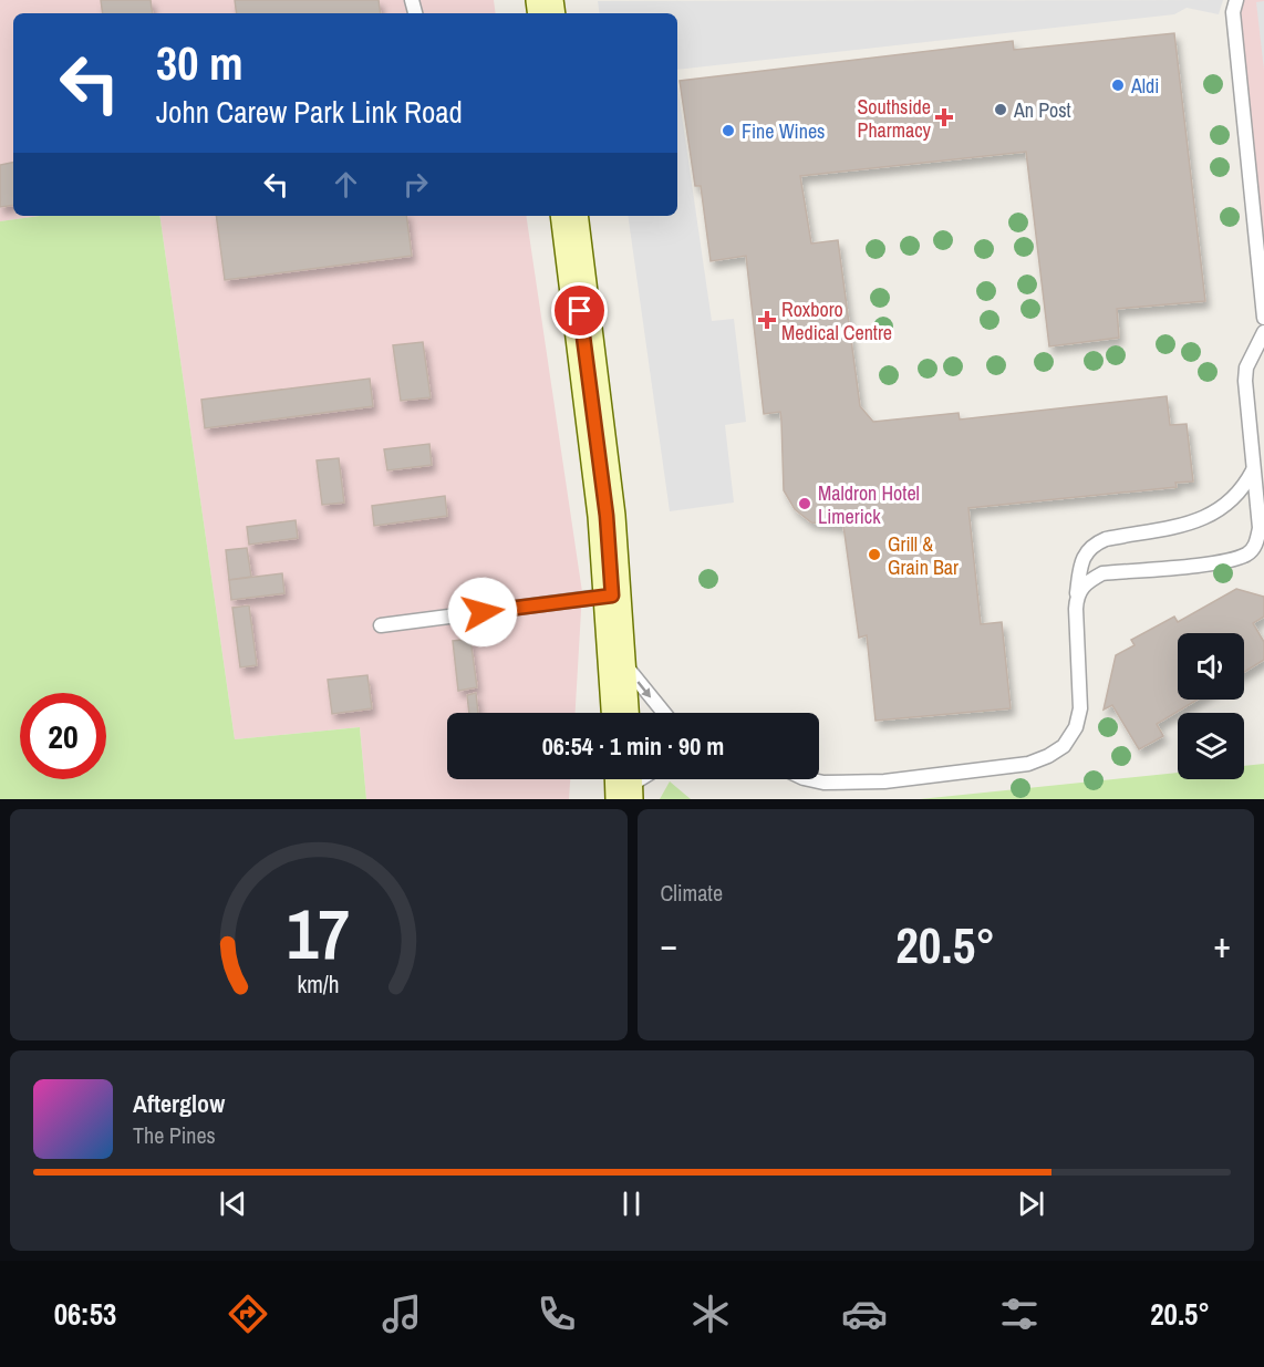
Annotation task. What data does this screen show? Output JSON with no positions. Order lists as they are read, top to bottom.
{
  "places": {
    "other": [
      "Aldi",
      "An Post",
      "Fine Wines",
      "Maldron Hotel Limerick",
      "Grill & Grain Bar"
    ],
    "health": ["Southside Pharmacy", "Roxboro Medical Centre"]
  },
  "page": {
    "turn": ["30 m", "John Carew Park Link Road"],
    "limit": "20",
    "trip": "06:54 · 1 min · 90 m",
    "tile": "Climate",
    "heat": ["−", "20.5°", "+"],
    "song": ["Afterglow", "The Pines"],
    "tabs": ["06:53", "20.5°"],
    "gauge": ["17", "km/h"]
  }
}
